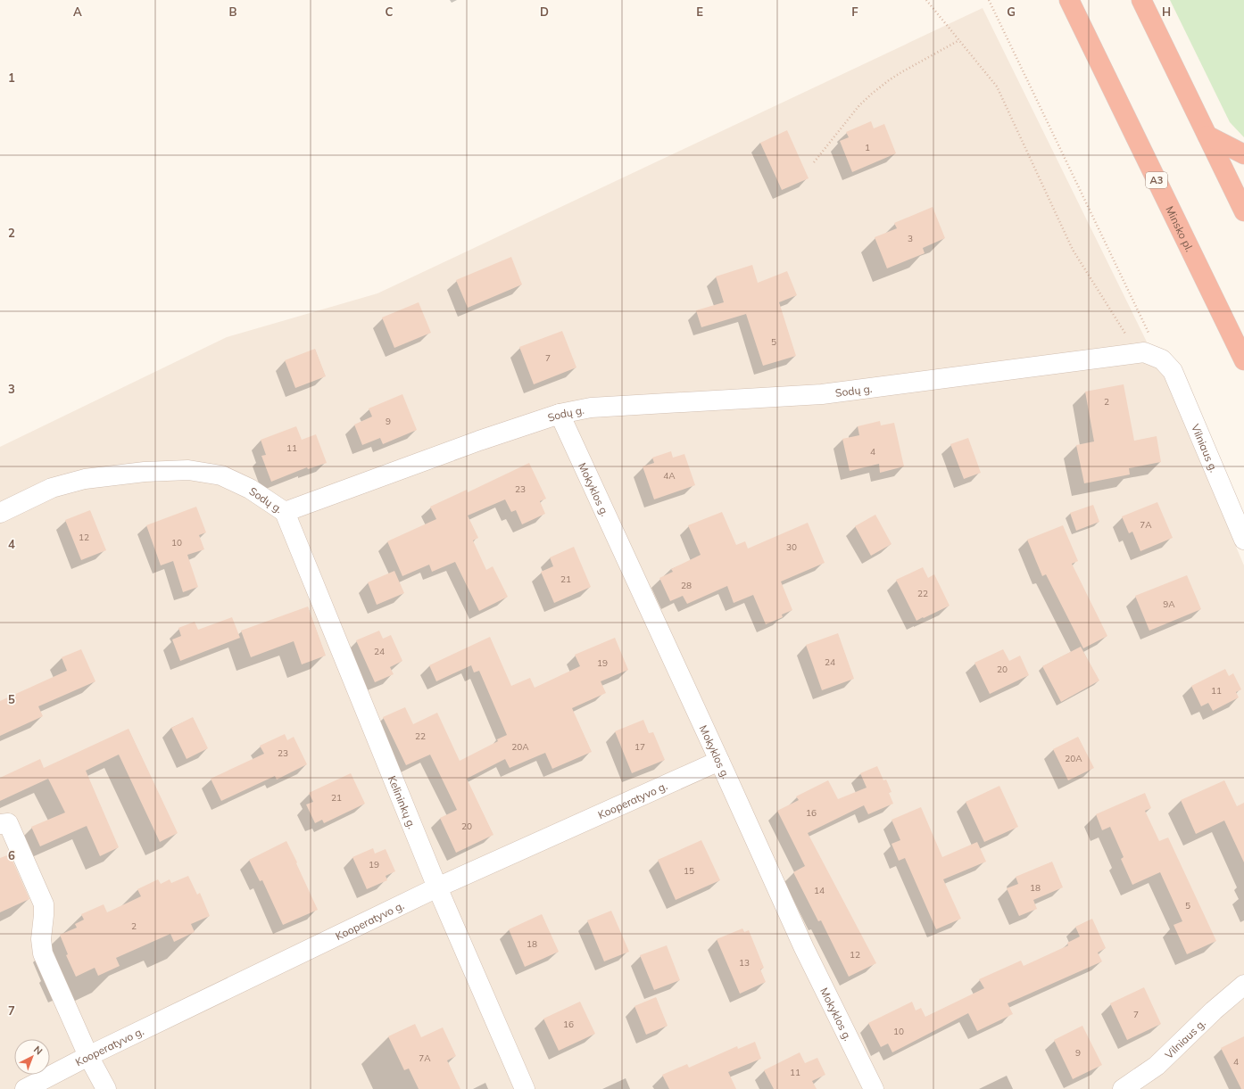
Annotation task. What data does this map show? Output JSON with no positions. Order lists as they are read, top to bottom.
{
  "streets": {
    "highway": ["A3", "Minsko pl."],
    "street": [
      "Sodų g.",
      "Vilniaus g.",
      "Mokyklos g.",
      "Kooperatyvo g.",
      "Kelininkų g."
    ]
  },
  "crossings": [
    ["Sodų g.", "Vilniaus g."],
    ["Sodų g.", "Mokyklos g."],
    ["Sodų g.", "Kelininkų g."],
    ["Mokyklos g.", "Kooperatyvo g."],
    ["Kooperatyvo g.", "Kelininkų g."]
  ],
  "house_numbers": [
    "1",
    "3",
    "5",
    "7",
    "2",
    "9",
    "11",
    "4",
    "4A",
    "23",
    "7A",
    "12",
    "10",
    "30",
    "21",
    "28",
    "22",
    "9A",
    "24",
    "24",
    "19",
    "20",
    "11",
    "22",
    "20A",
    "17",
    "23",
    "20A",
    "21",
    "16",
    "20",
    "19",
    "15",
    "18",
    "14",
    "5",
    "2",
    "18",
    "12",
    "13",
    "7",
    "16",
    "10",
    "9",
    "7A",
    "4",
    "11"
  ],
  "north": "top right",
  "grid": {
    "columns": [
      "A",
      "B",
      "C",
      "D",
      "E",
      "F",
      "G",
      "H"
    ],
    "rows": [
      "1",
      "2",
      "3",
      "4",
      "5",
      "6",
      "7"
    ]
  }
}
